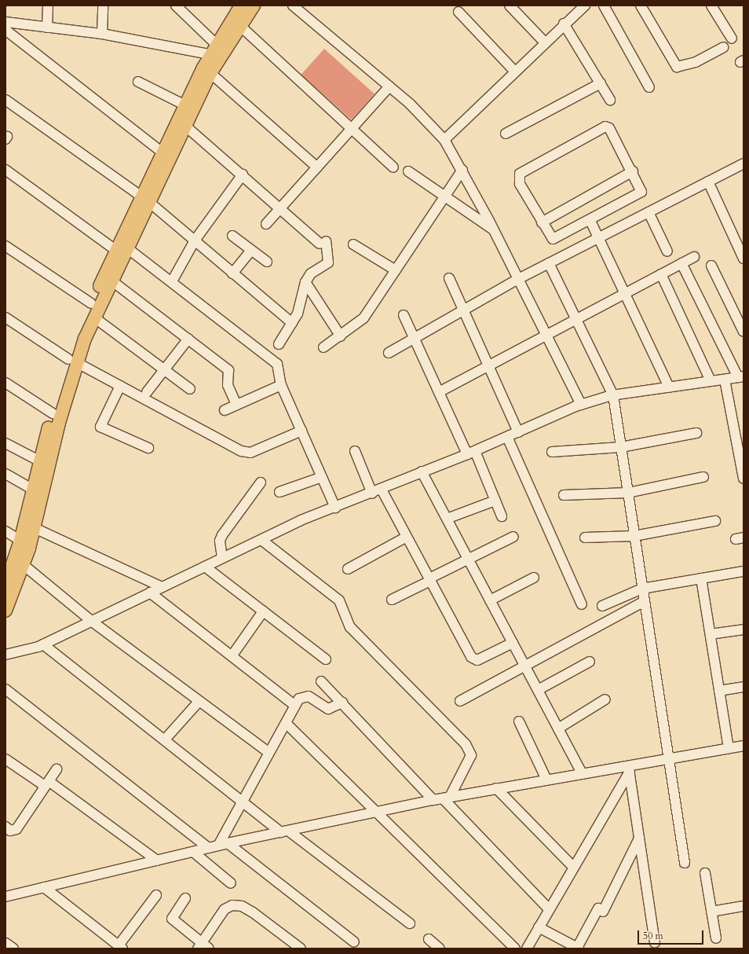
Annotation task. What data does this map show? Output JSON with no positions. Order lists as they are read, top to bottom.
{
  "scale_bar": "50 m"
}
